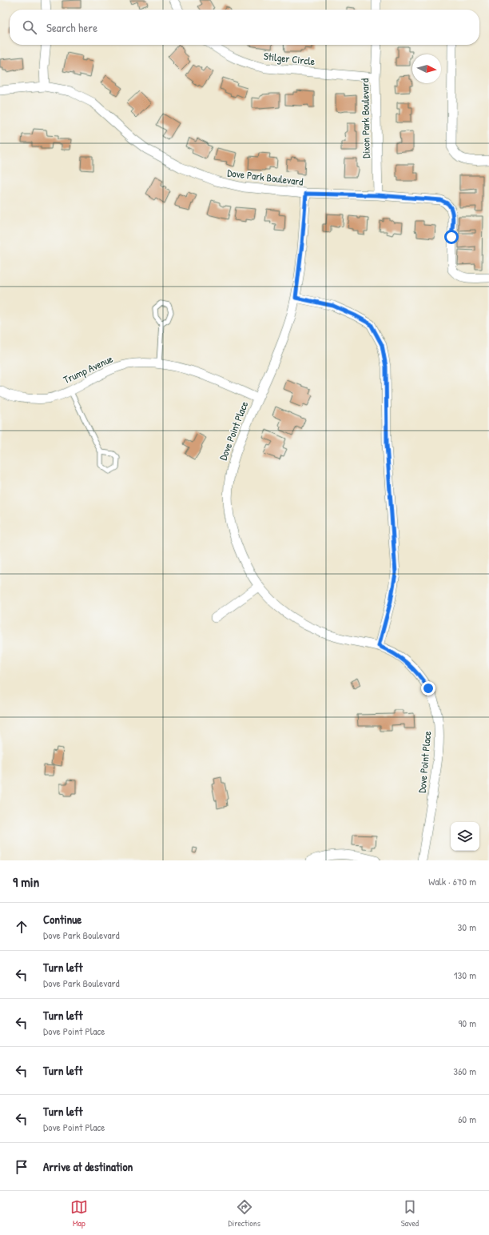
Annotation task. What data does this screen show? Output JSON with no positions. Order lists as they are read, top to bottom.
{
  "streets": {
    "street": [
      "Stilger Circle",
      "Dixon Park Boulevard",
      "Dove Park Boulevard",
      "Trump Avenue",
      "Dove Point Place"
    ]
  },
  "crossings": [
    ["Stilger Circle", "Dixon Park Boulevard"],
    ["Dixon Park Boulevard", "Dove Park Boulevard"],
    ["Dove Park Boulevard", "Dove Point Place"],
    ["Trump Avenue", "Dove Point Place"]
  ],
  "north": "right",
  "page": {
    "search": "Search here",
    "heading": ["9 min", "Walk · 670 m"],
    "list": [
      ["Continue", "Dove Park Boulevard", "30 m"],
      ["Turn left", "Dove Park Boulevard", "130 m"],
      ["Turn left", "Dove Point Place", "90 m"],
      ["Turn left", "360 m"],
      ["Turn left", "Dove Point Place", "60 m"],
      "Arrive at destination"
    ],
    "nav": ["Map", "Directions", "Saved"]
  }
}
